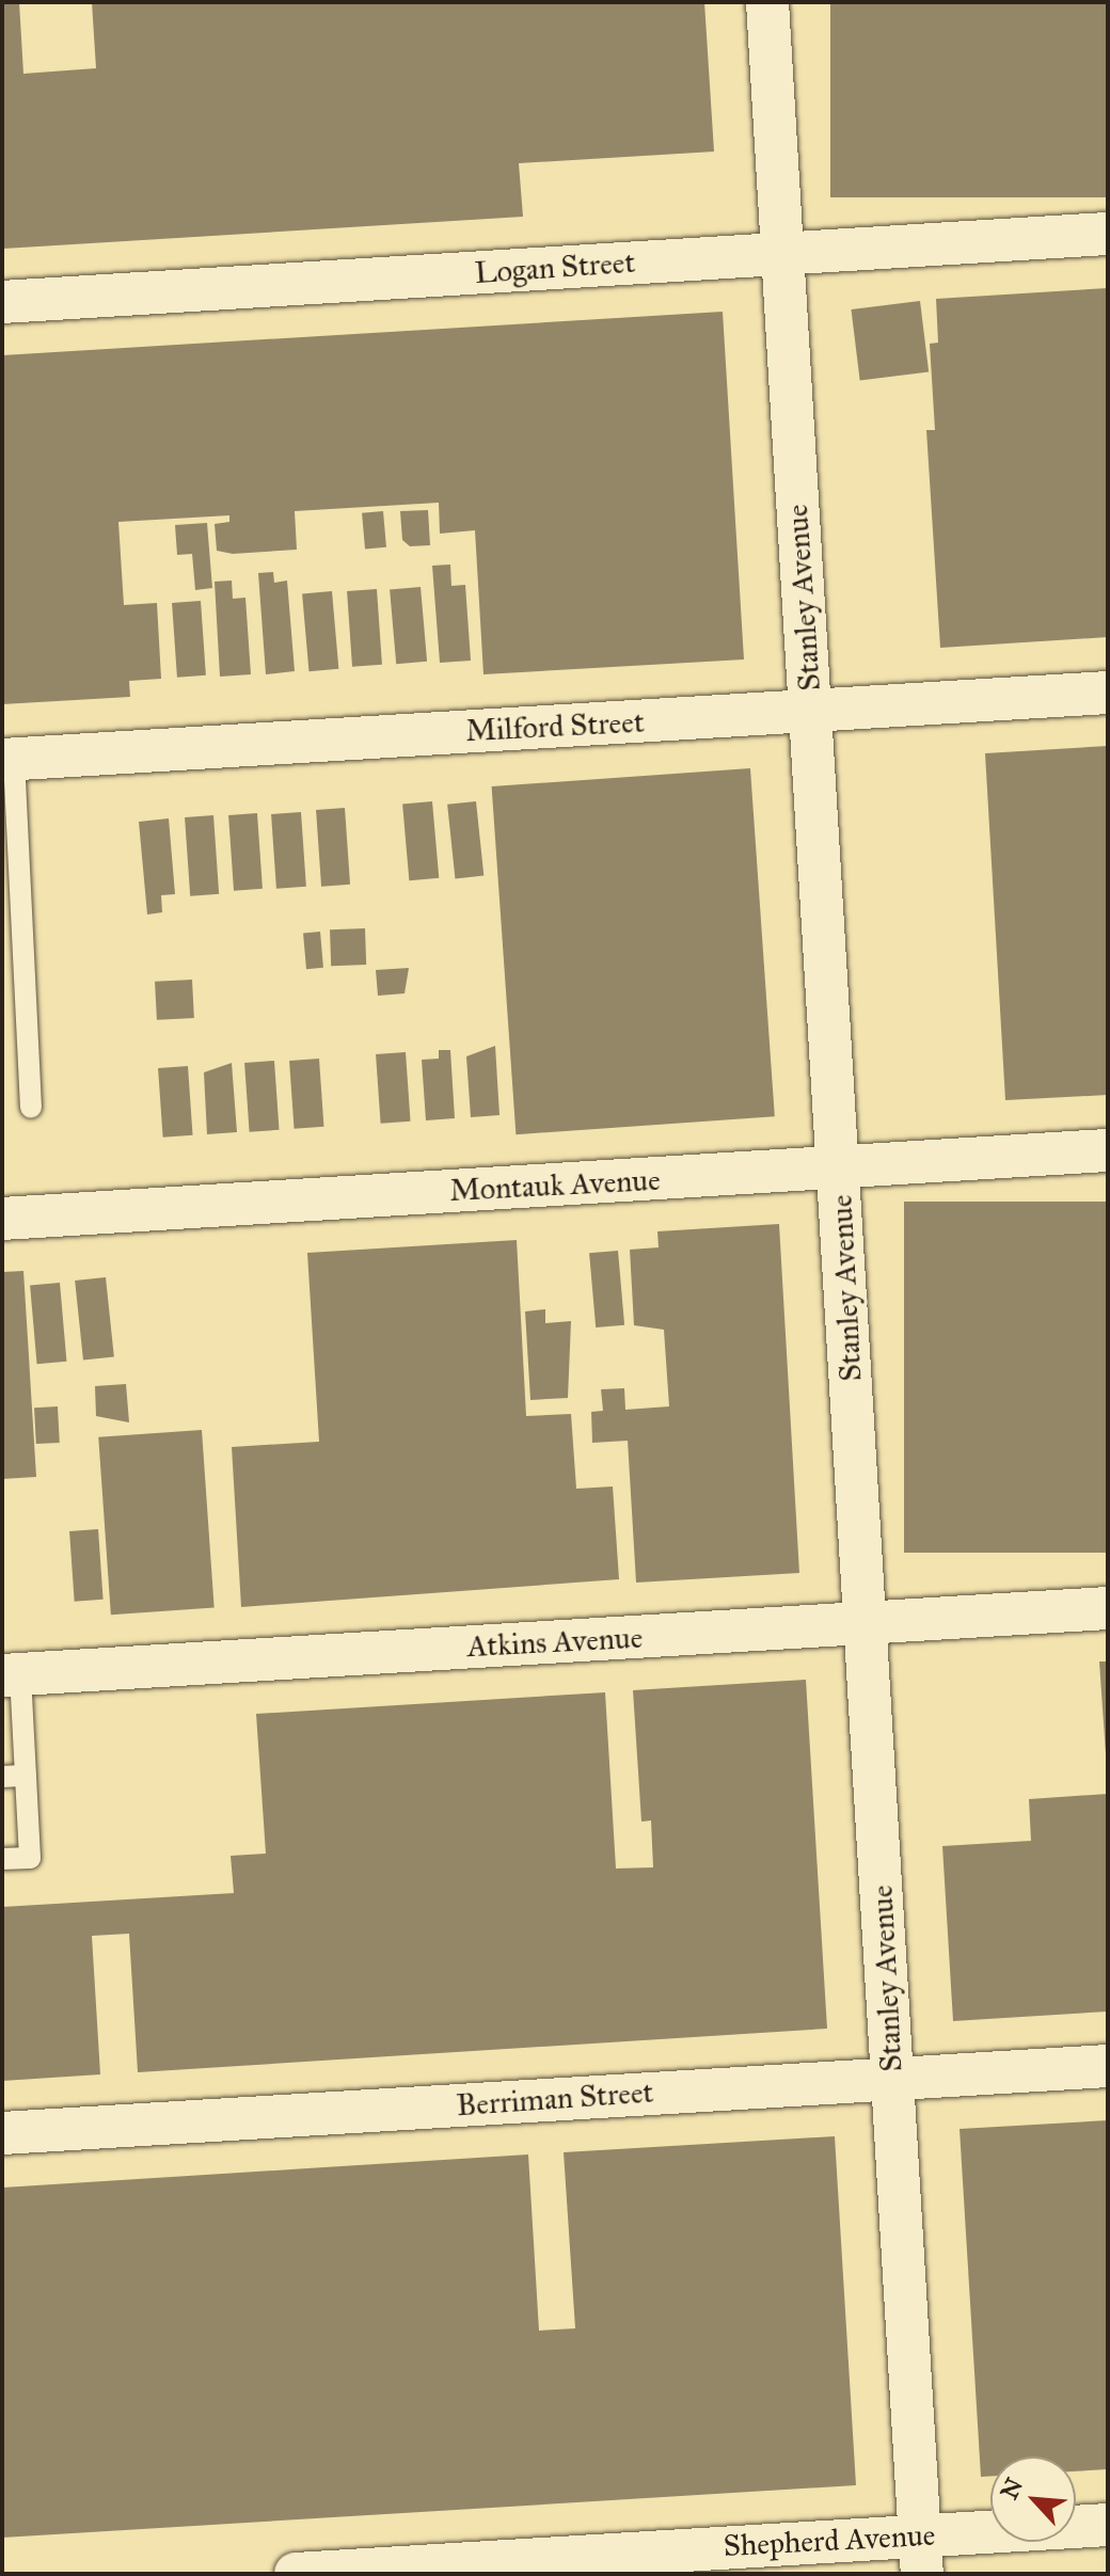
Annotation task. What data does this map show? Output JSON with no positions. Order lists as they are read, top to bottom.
{
  "streets": {
    "street": [
      "Logan Street",
      "Stanley Avenue",
      "Milford Street",
      "Montauk Avenue",
      "Atkins Avenue",
      "Berriman Street",
      "Shepherd Avenue"
    ]
  },
  "crossings": [
    ["Logan Street", "Stanley Avenue"],
    ["Stanley Avenue", "Milford Street"],
    ["Stanley Avenue", "Montauk Avenue"],
    ["Stanley Avenue", "Atkins Avenue"],
    ["Stanley Avenue", "Berriman Street"],
    ["Stanley Avenue", "Shepherd Avenue"]
  ],
  "north": "top left"
}
